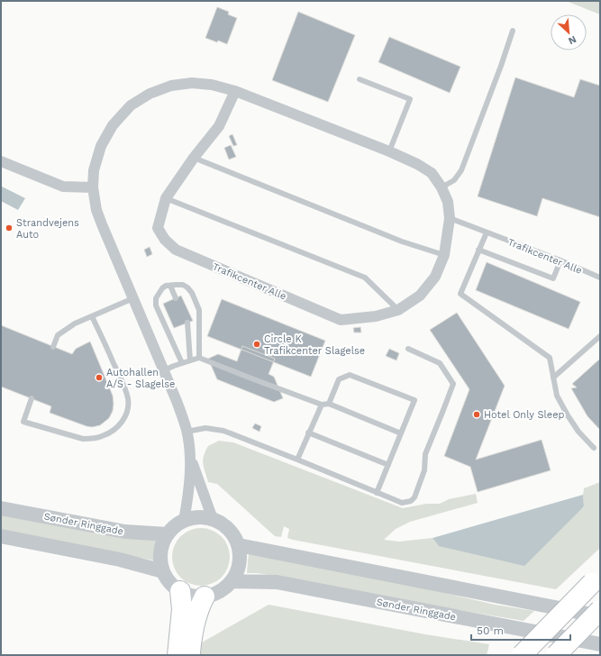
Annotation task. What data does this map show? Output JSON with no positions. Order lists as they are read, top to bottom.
{
  "streets": {
    "street": ["Trafikcenter Alle", "Sønder Ringgade"]
  },
  "crossings": [
    ["Trafikcenter Alle", "Sønder Ringgade"]
  ],
  "places": [
    "Strandvejens Auto",
    "Circle K Trafikcenter Slagelse",
    "Autohallen A/S - Slagelse",
    "Hotel Only Sleep"
  ],
  "scale_bar": "50 m",
  "north": "bottom right"
}
